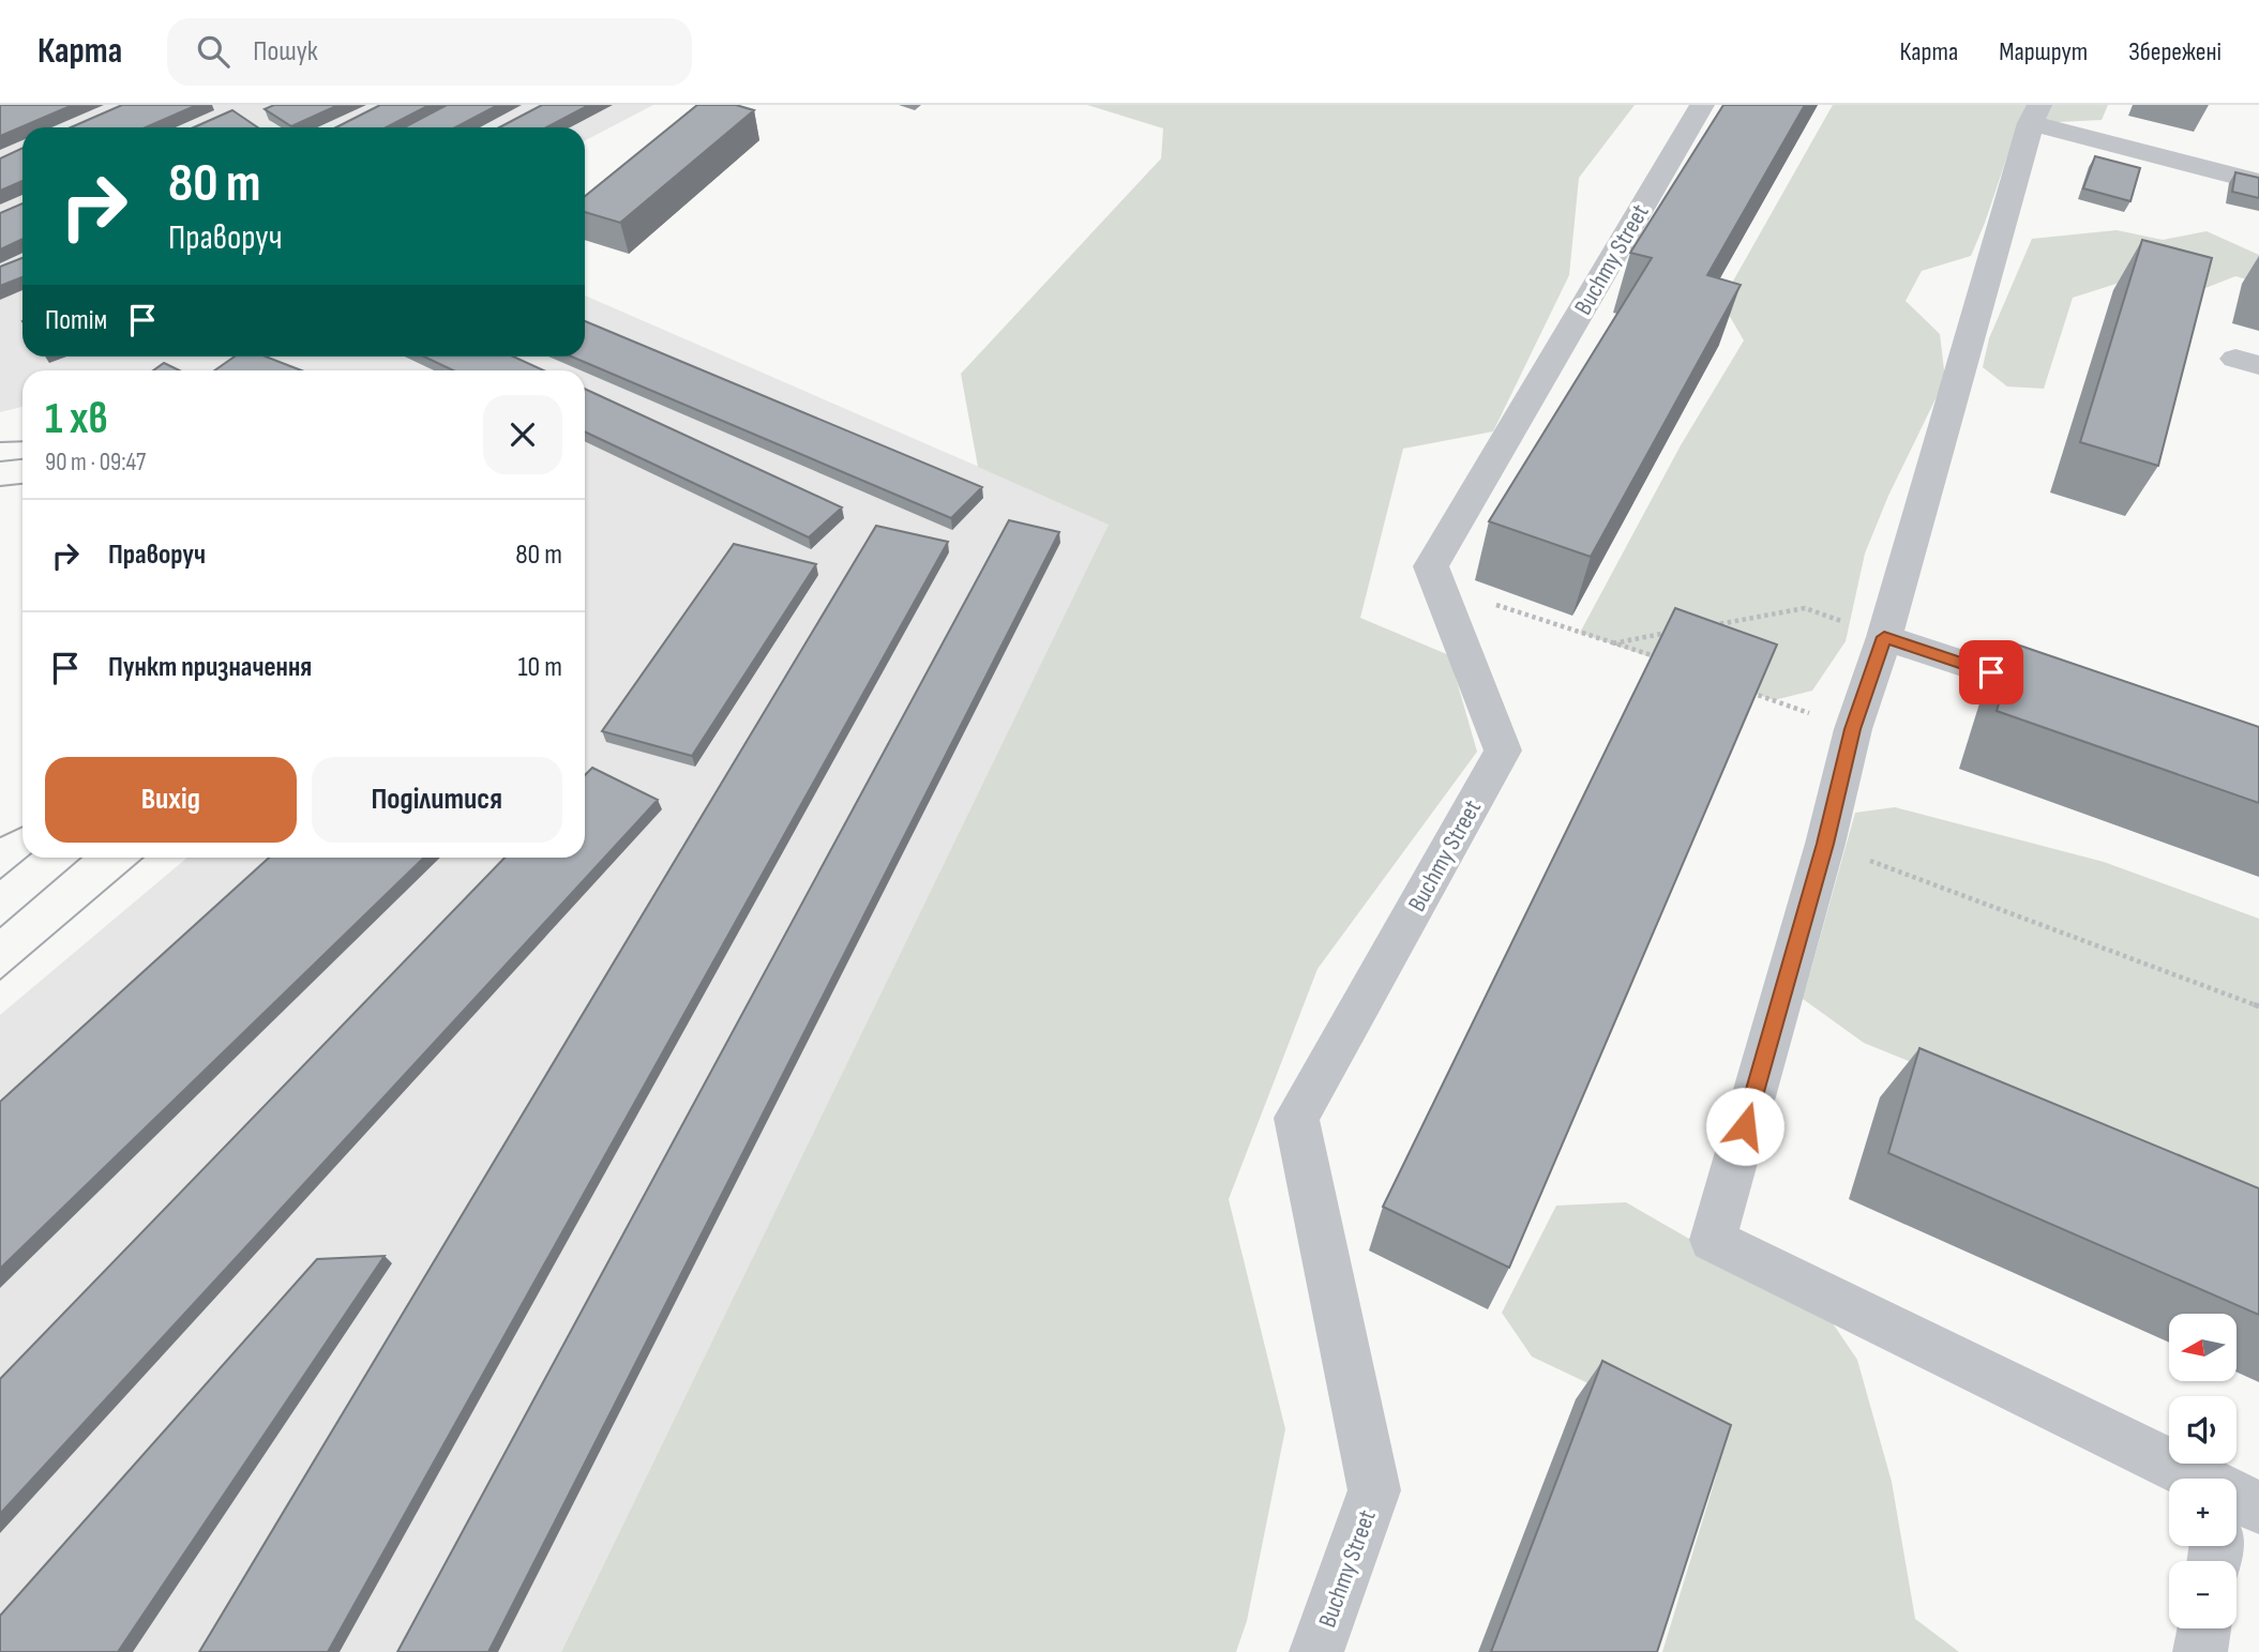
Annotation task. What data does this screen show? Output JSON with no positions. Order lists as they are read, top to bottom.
{
  "streets": {
    "street": ["Buchmy Street"]
  },
  "north": "left",
  "page": {
    "header": "Карта",
    "search": "Пошук",
    "nav": ["Карта", "Маршрут", "Збережені"],
    "turn": ["80 m", "Праворуч"],
    "then": "Потім",
    "heading": ["1 хв", "90 m · 09:47"],
    "list": [
      {
        "name": "Праворуч",
        "value": "80 m"
      },
      {
        "name": "Пункт призначення",
        "value": "10 m"
      }
    ],
    "buttons": ["Вихід", "Поділитися"],
    "map_buttons": ["+", "−"]
  }
}
